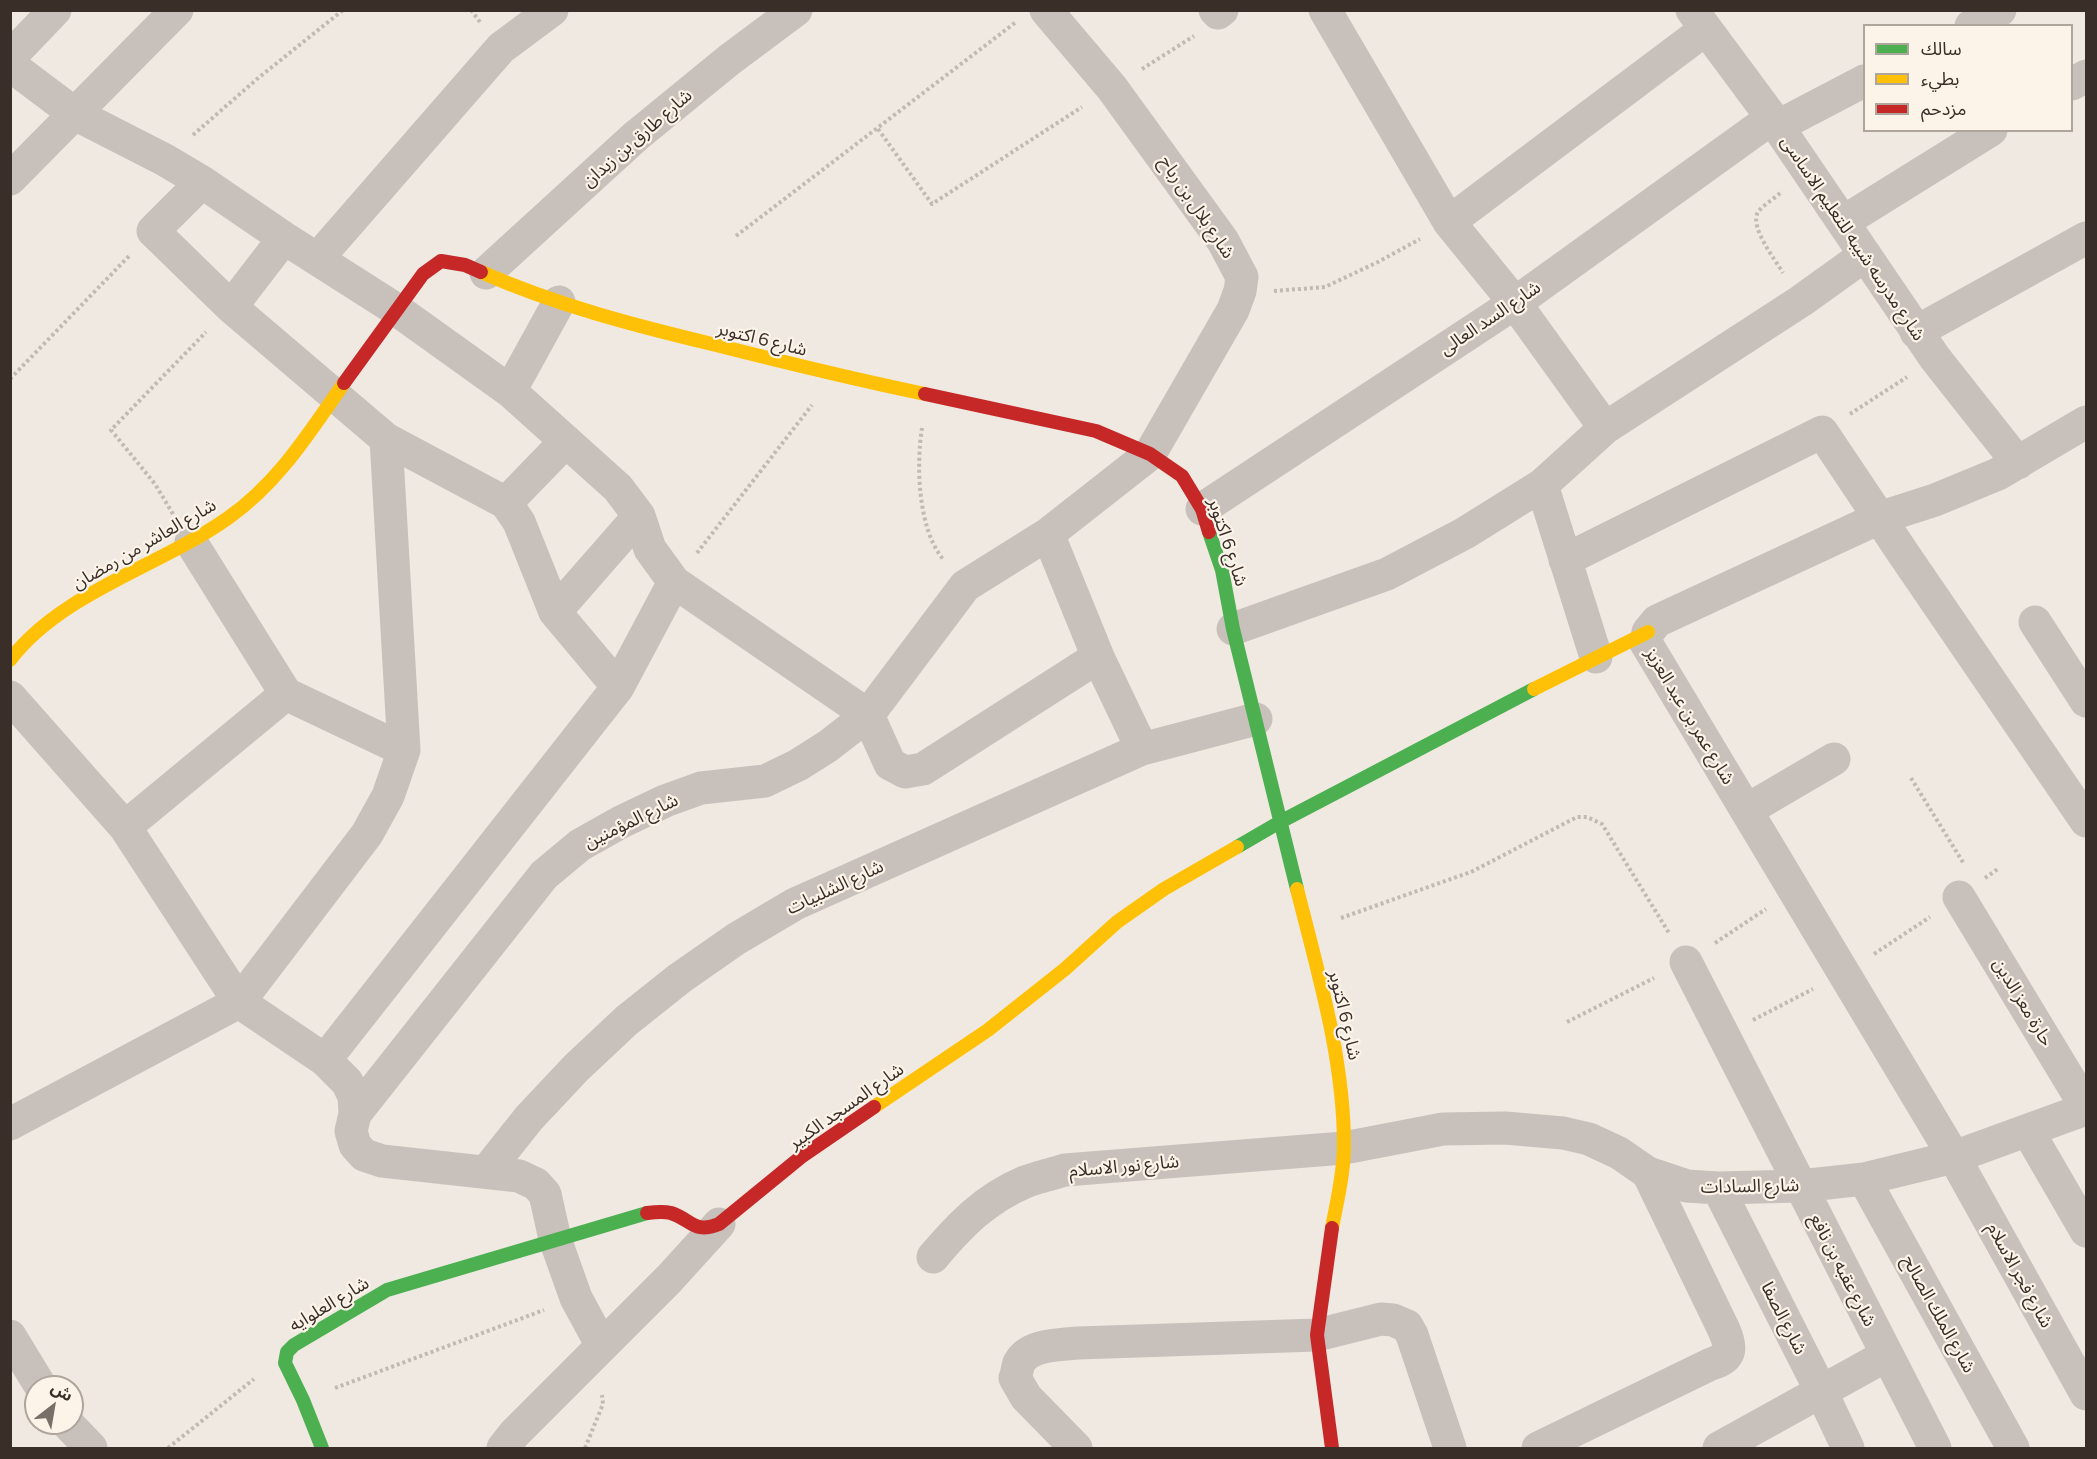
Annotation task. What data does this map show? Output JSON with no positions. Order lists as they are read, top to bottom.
{
  "streets": {
    "street": [
      "شارع طارق بن زيدان",
      "شارع بلال بن رباح",
      "شارع مدرسه شيبه للتعليم الاساسى",
      "شارع السد العالى",
      "شارع 6 اكتوبر",
      "شارع العاشر من رمضان",
      "شارع عمر بن عبد العزيز",
      "شارع المؤمنين",
      "شارع الشلبيات",
      "حارة معز الدين",
      "شارع المسجد الكبير",
      "شارع نور الاسلام",
      "شارع السادات",
      "شارع عقبه بن نافع",
      "شارع فجر الاسلام",
      "شارع العلوايه",
      "شارع الملك الصالح",
      "شارع الصفا"
    ]
  },
  "crossings": [
    ["شارع طارق بن زيدان", "شارع 6 اكتوبر"],
    ["شارع مدرسه شيبه للتعليم الاساسى", "شارع السد العالى"],
    ["شارع مدرسه شيبه للتعليم الاساسى", "شارع عمر بن عبد العزيز"],
    ["شارع السد العالى", "شارع 6 اكتوبر"],
    ["شارع 6 اكتوبر", "شارع العاشر من رمضان"],
    ["شارع 6 اكتوبر", "شارع الشلبيات"],
    ["شارع 6 اكتوبر", "شارع المسجد الكبير"],
    ["شارع 6 اكتوبر", "شارع نور الاسلام"],
    ["شارع 6 اكتوبر", "شارع السادات"],
    ["شارع عمر بن عبد العزيز", "شارع المسجد الكبير"],
    ["شارع عمر بن عبد العزيز", "شارع السادات"],
    ["شارع عمر بن عبد العزيز", "شارع فجر الاسلام"],
    ["حارة معز الدين", "شارع السادات"],
    ["شارع نور الاسلام", "شارع السادات"],
    ["شارع السادات", "شارع عقبه بن نافع"],
    ["شارع السادات", "شارع فجر الاسلام"],
    ["شارع السادات", "شارع الملك الصالح"],
    ["شارع السادات", "شارع الصفا"]
  ],
  "legend": ["سالك", "بطيء", "مزدحم"],
  "north": "top right"
}
